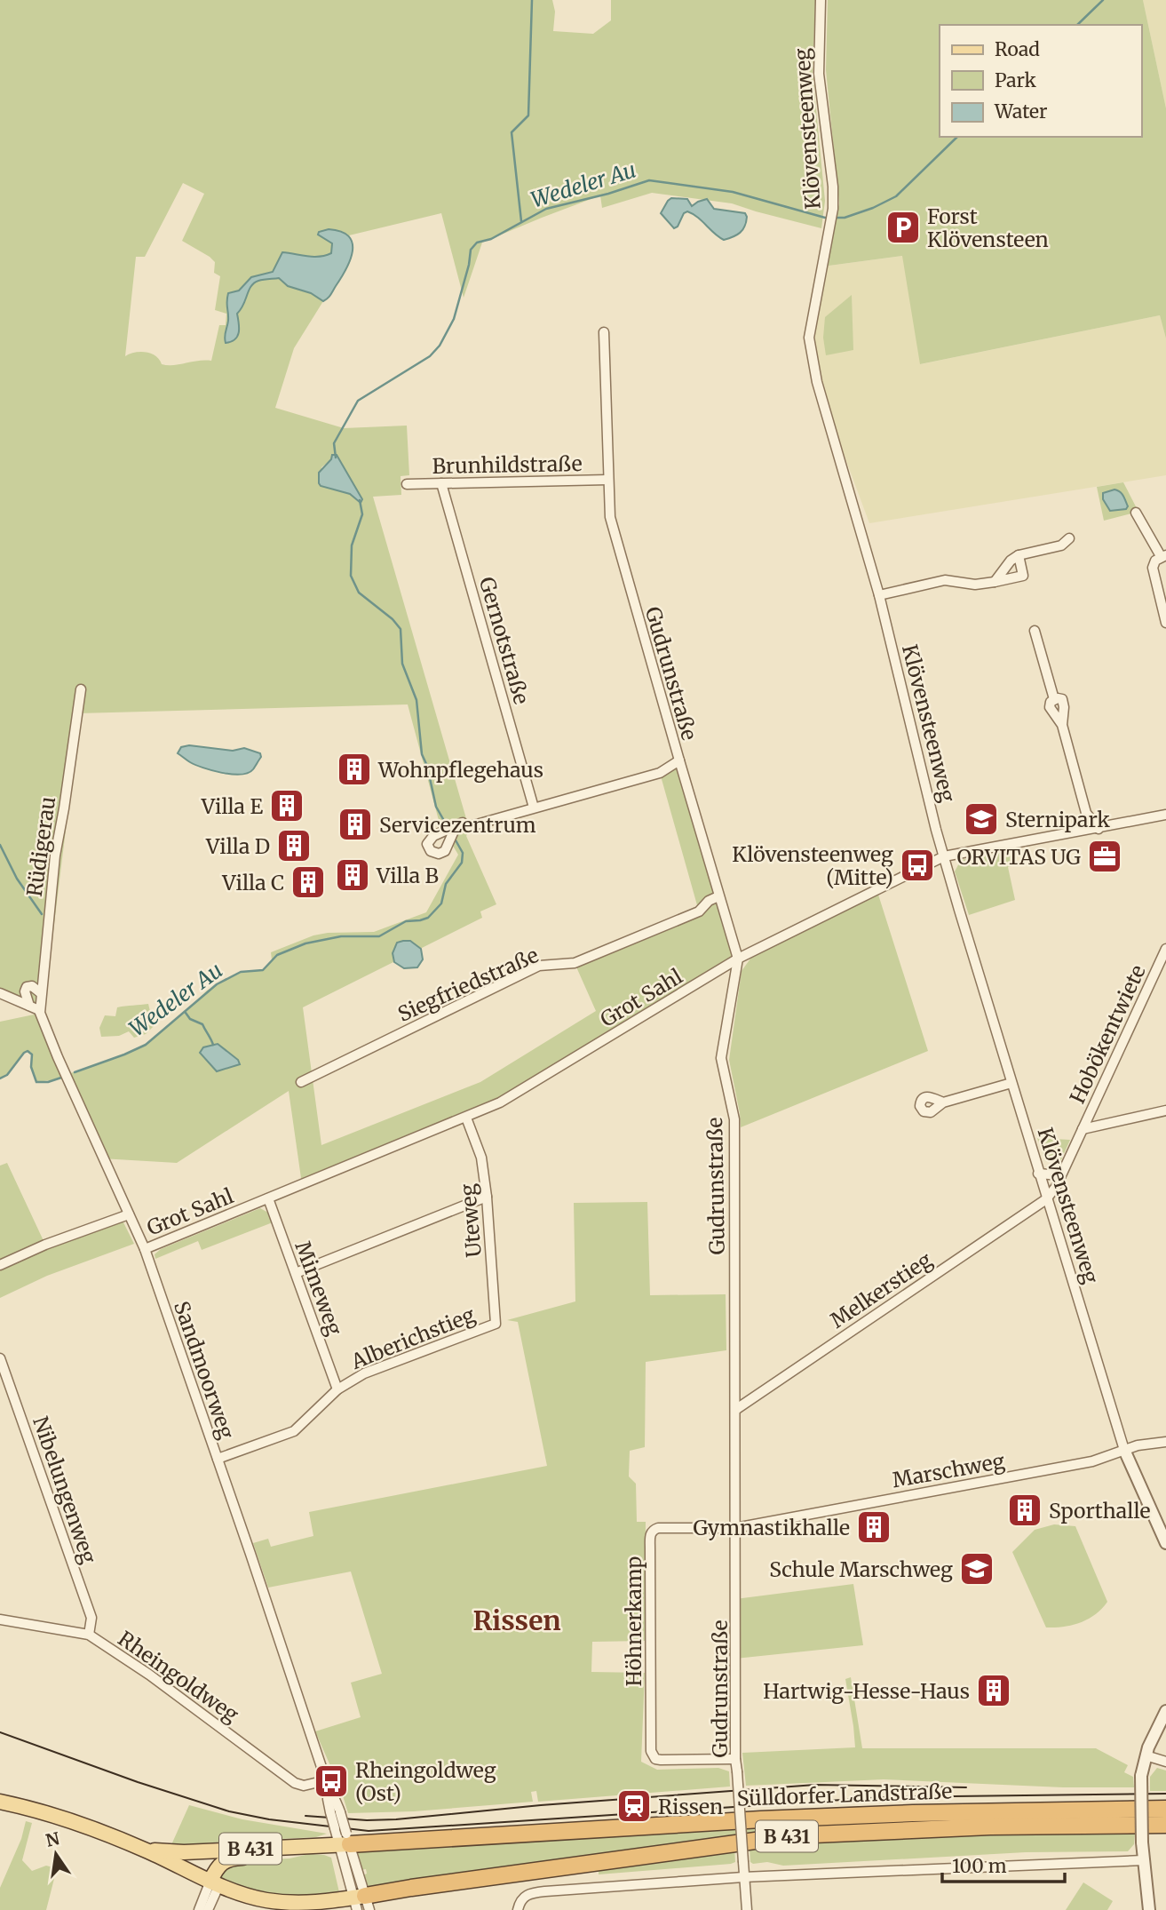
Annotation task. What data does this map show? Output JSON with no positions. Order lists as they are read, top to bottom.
{
  "streets": {
    "highway": ["Sülldorfer Landstraße", "B 431"],
    "street": [
      "Klövensteenweg",
      "Brunhildstraße",
      "Gernotstraße",
      "Gudrunstraße",
      "Rüdigerau",
      "Siegfriedstraße",
      "Grot Sahl",
      "Hobökentwiete",
      "Uteweg",
      "Mimeweg",
      "Melkerstieg",
      "Alberichstieg",
      "Sandmoorweg",
      "Marschweg",
      "Nibelungenweg",
      "Höhnerkamp",
      "Rheingoldweg"
    ]
  },
  "crossings": [
    ["Klövensteenweg", "Grot Sahl"],
    ["Klövensteenweg", "Hobökentwiete"],
    ["Klövensteenweg", "Melkerstieg"],
    ["Klövensteenweg", "Marschweg"],
    ["Brunhildstraße", "Gernotstraße"],
    ["Brunhildstraße", "Gudrunstraße"],
    ["Gudrunstraße", "Siegfriedstraße"],
    ["Gudrunstraße", "Grot Sahl"],
    ["Gudrunstraße", "Melkerstieg"],
    ["Gudrunstraße", "Marschweg"],
    ["Gudrunstraße", "Höhnerkamp"],
    ["Rüdigerau", "Sandmoorweg"],
    ["Grot Sahl", "Uteweg"],
    ["Grot Sahl", "Mimeweg"],
    ["Grot Sahl", "Sandmoorweg"],
    ["Hobökentwiete", "Melkerstieg"],
    ["Uteweg", "Alberichstieg"],
    ["Mimeweg", "Alberichstieg"],
    ["Alberichstieg", "Sandmoorweg"],
    ["Sandmoorweg", "Rheingoldweg"],
    ["Sandmoorweg", "Sülldorfer Landstraße"],
    ["Sandmoorweg", "B 431"],
    ["Marschweg", "Höhnerkamp"],
    ["Nibelungenweg", "Rheingoldweg"],
    ["Sülldorfer Landstraße", "B 431"]
  ],
  "districts": ["Rissen"],
  "water": ["Wedeler Au"],
  "places": {
    "parking": ["Forst Klövensteen"],
    "building": [
      "Wohnpflegehaus",
      "Villa E",
      "Servicezentrum",
      "Villa D",
      "Villa B",
      "Villa C",
      "Sporthalle",
      "Gymnastikhalle",
      "Hartwig-Hesse-Haus"
    ],
    "school or university": ["Sternipark", "Schule Marschweg"],
    "office": ["ORVITAS UG"],
    "bus stop": ["Klövensteenweg (Mitte)", "Rheingoldweg (Ost)"],
    "station": ["Rissen"]
  },
  "legend": ["Road", "Park", "Water"],
  "scale_bar": "100 m",
  "north": "top"
}
